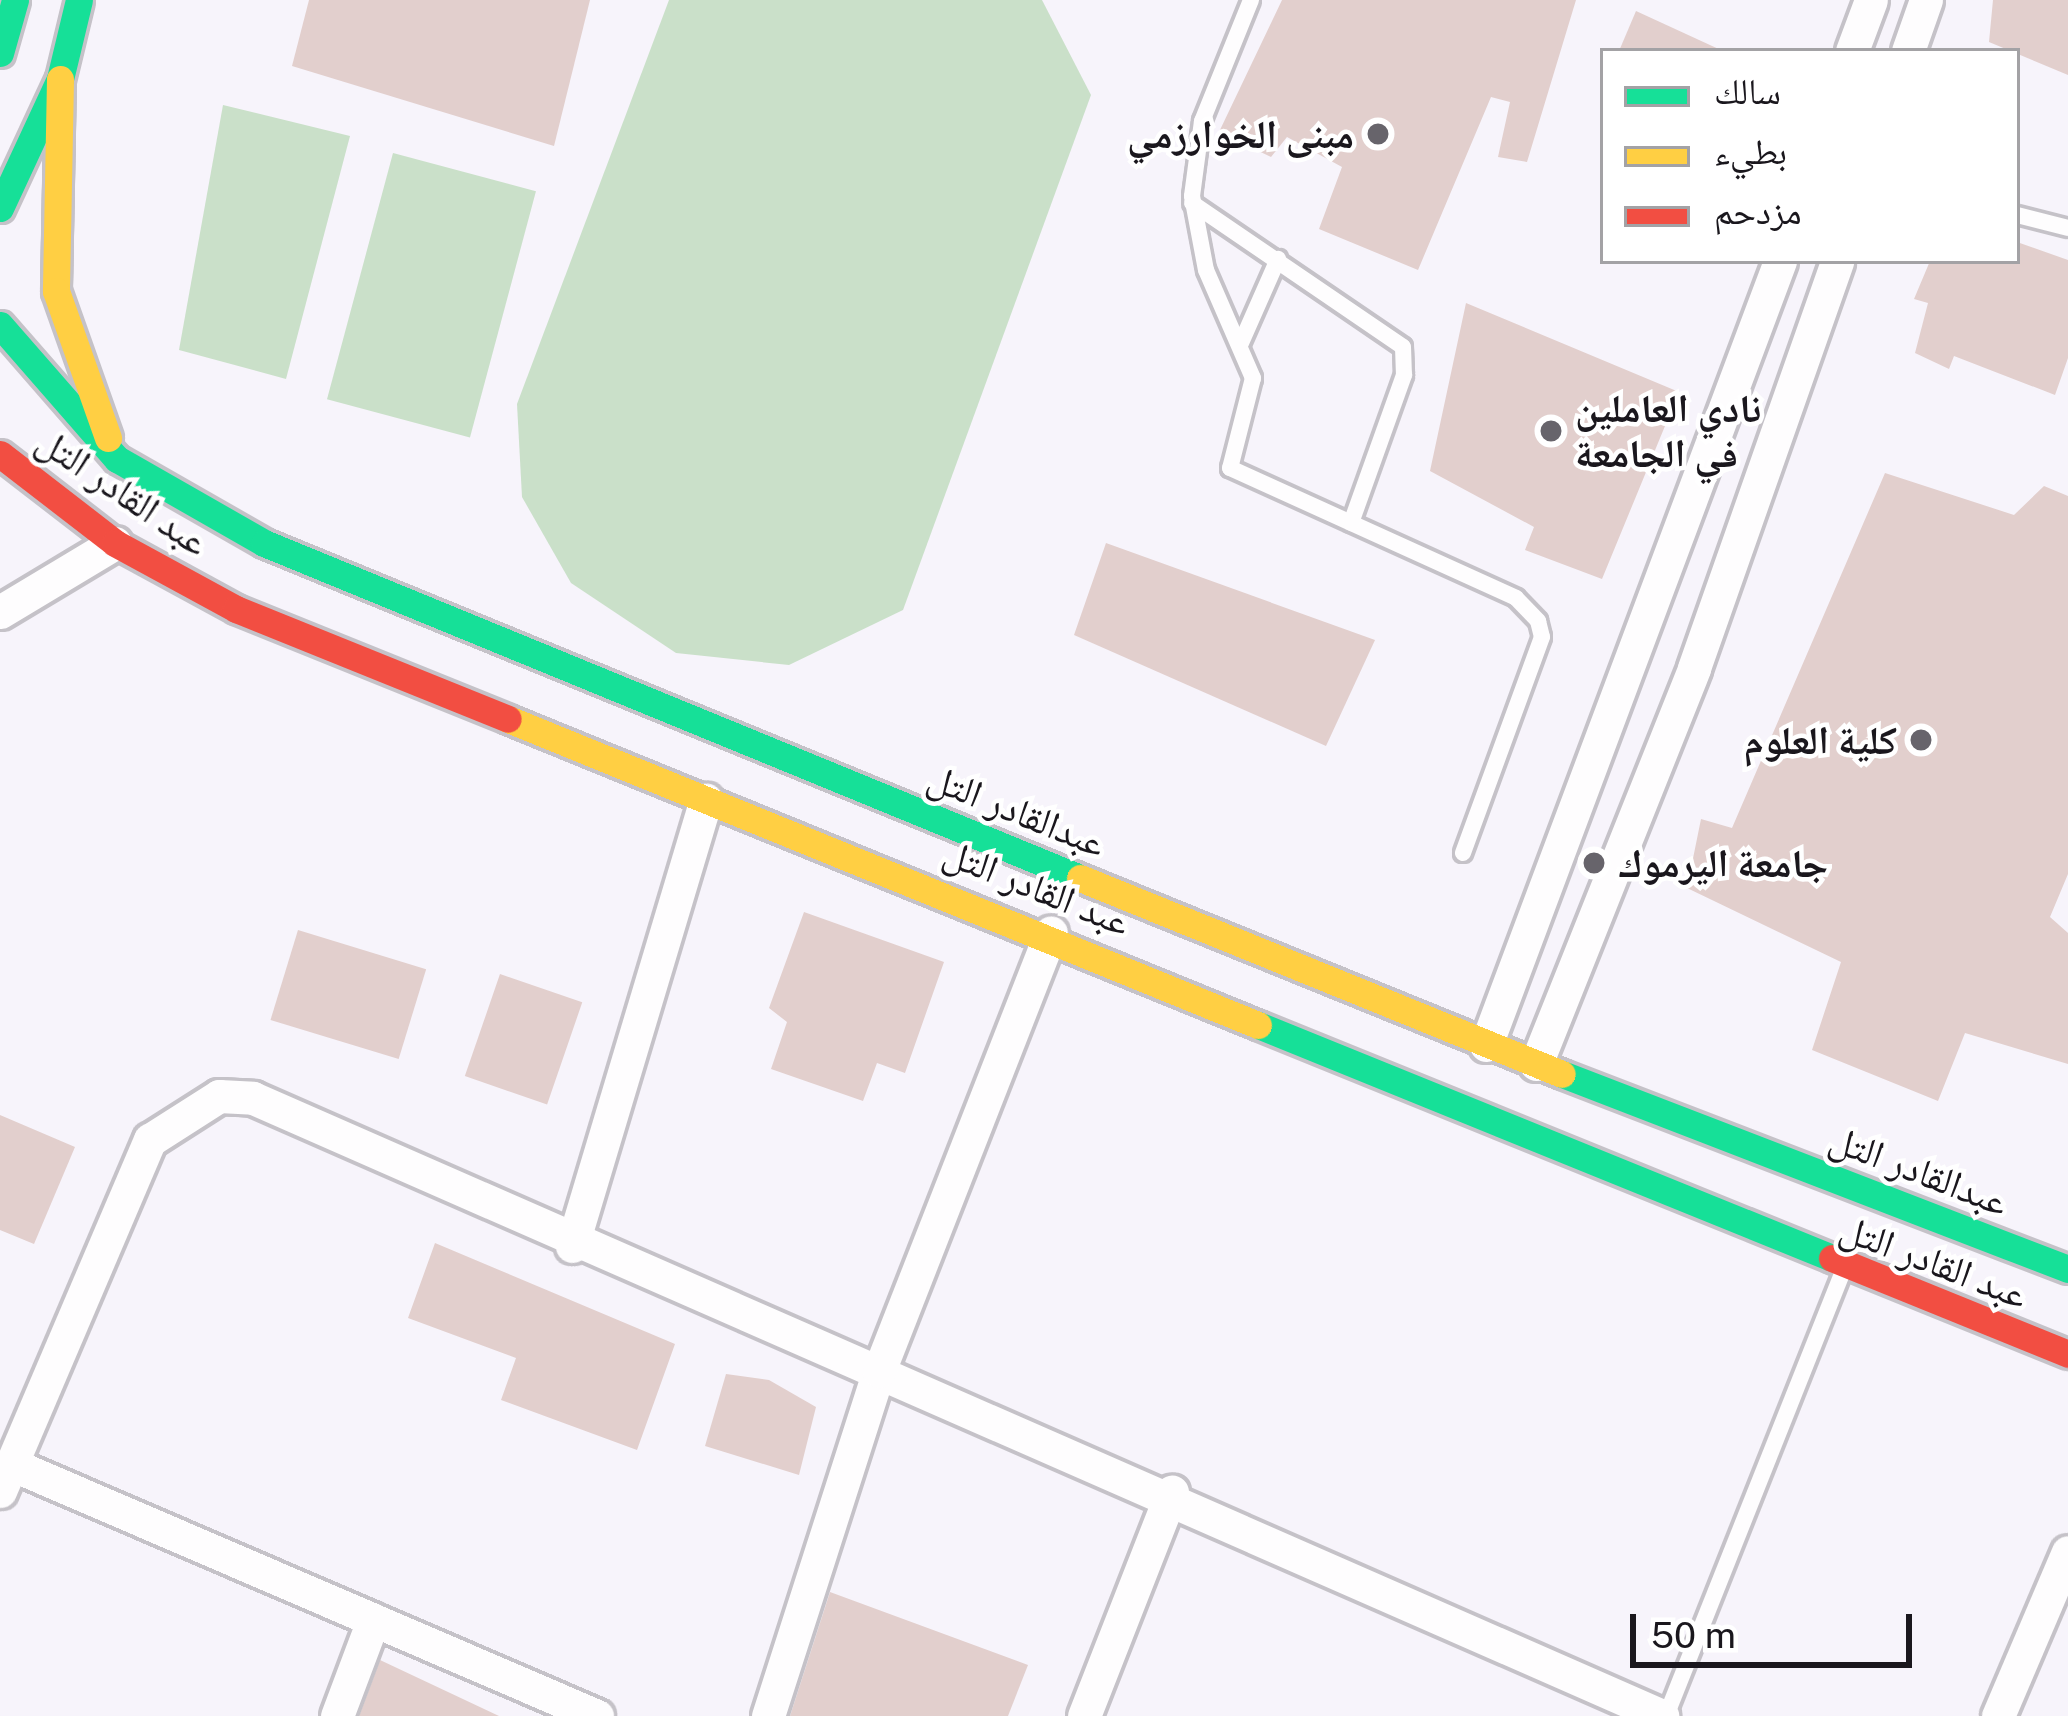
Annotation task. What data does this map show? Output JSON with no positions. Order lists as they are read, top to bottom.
{
  "streets": {
    "main road": ["عبد القادر التل", "عبدالقادر التل"]
  },
  "places": [
    "مبنى الخوارزمي",
    "نادي العاملين في الجامعة",
    "كلية العلوم",
    "جامعة اليرموك"
  ],
  "legend": ["سالك", "بطيء", "مزدحم"],
  "scale_bar": "50 m"
}
